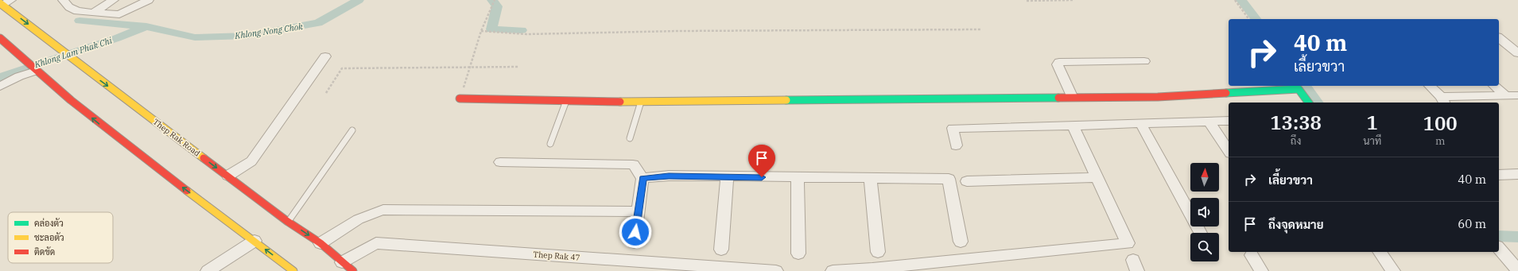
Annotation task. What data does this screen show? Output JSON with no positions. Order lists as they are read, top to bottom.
{
  "streets": {
    "main road": ["Thep Rak Road"],
    "street": ["Thep Rak 47"]
  },
  "crossings": [
    ["Thep Rak Road", "Thep Rak 47"]
  ],
  "water": ["Khlong Nong Chok", "Khlong Lam Phak Chi"],
  "legend": ["คล่องตัว", "ชะลอตัว", "ติดขัด"],
  "north": "top",
  "page": {
    "turn": ["40 m", "เลี้ยวขวา"],
    "eta": [
      "13:38",
      "ถึง",
      "1",
      "นาที",
      "100",
      "m"
    ],
    "list": [
      {
        "name": "เลี้ยวขวา",
        "value": "40 m"
      },
      {
        "name": "ถึงจุดหมาย",
        "value": "60 m"
      }
    ]
  }
}
